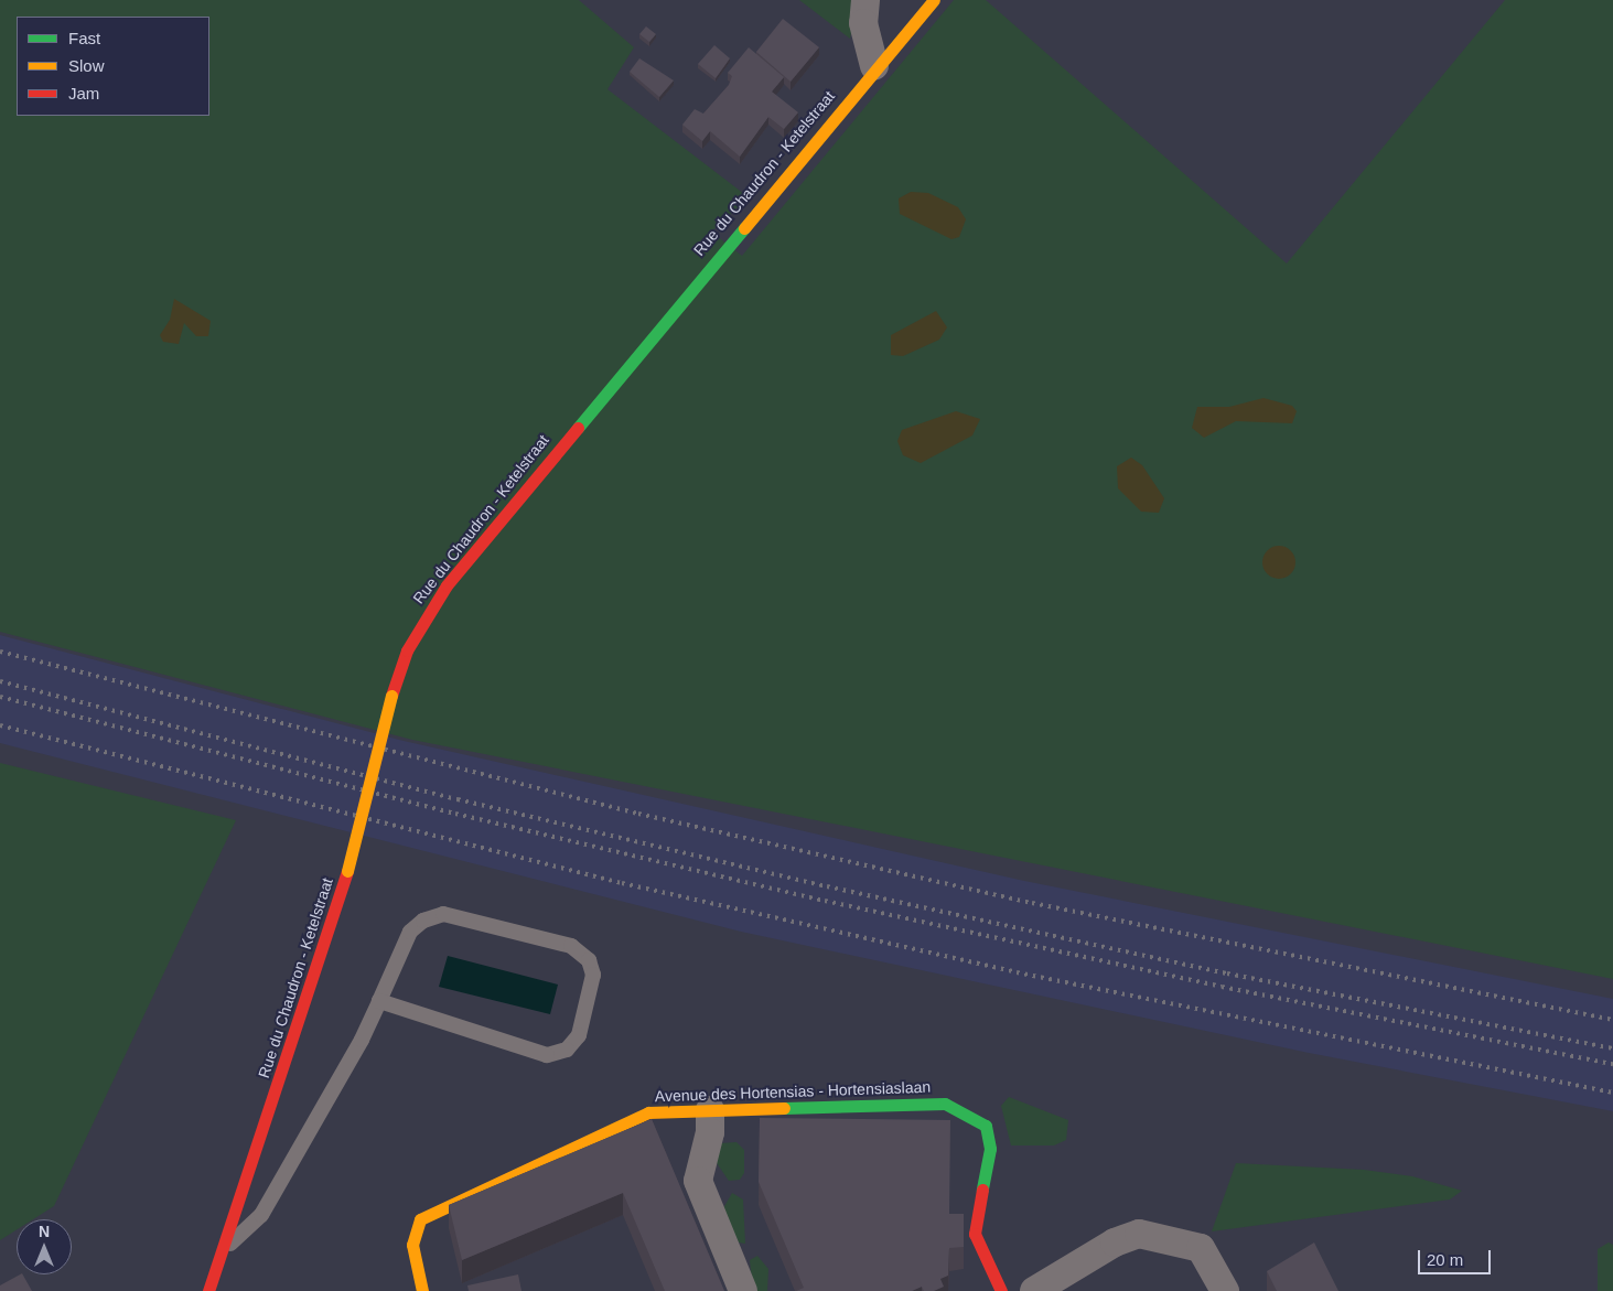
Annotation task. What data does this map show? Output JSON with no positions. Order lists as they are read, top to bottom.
{
  "streets": {
    "street": ["Rue du Chaudron - Ketelstraat", "Avenue des Hortensias - Hortensiaslaan"]
  },
  "legend": ["Fast", "Slow", "Jam"],
  "scale_bar": "20 m",
  "north": "top"
}
